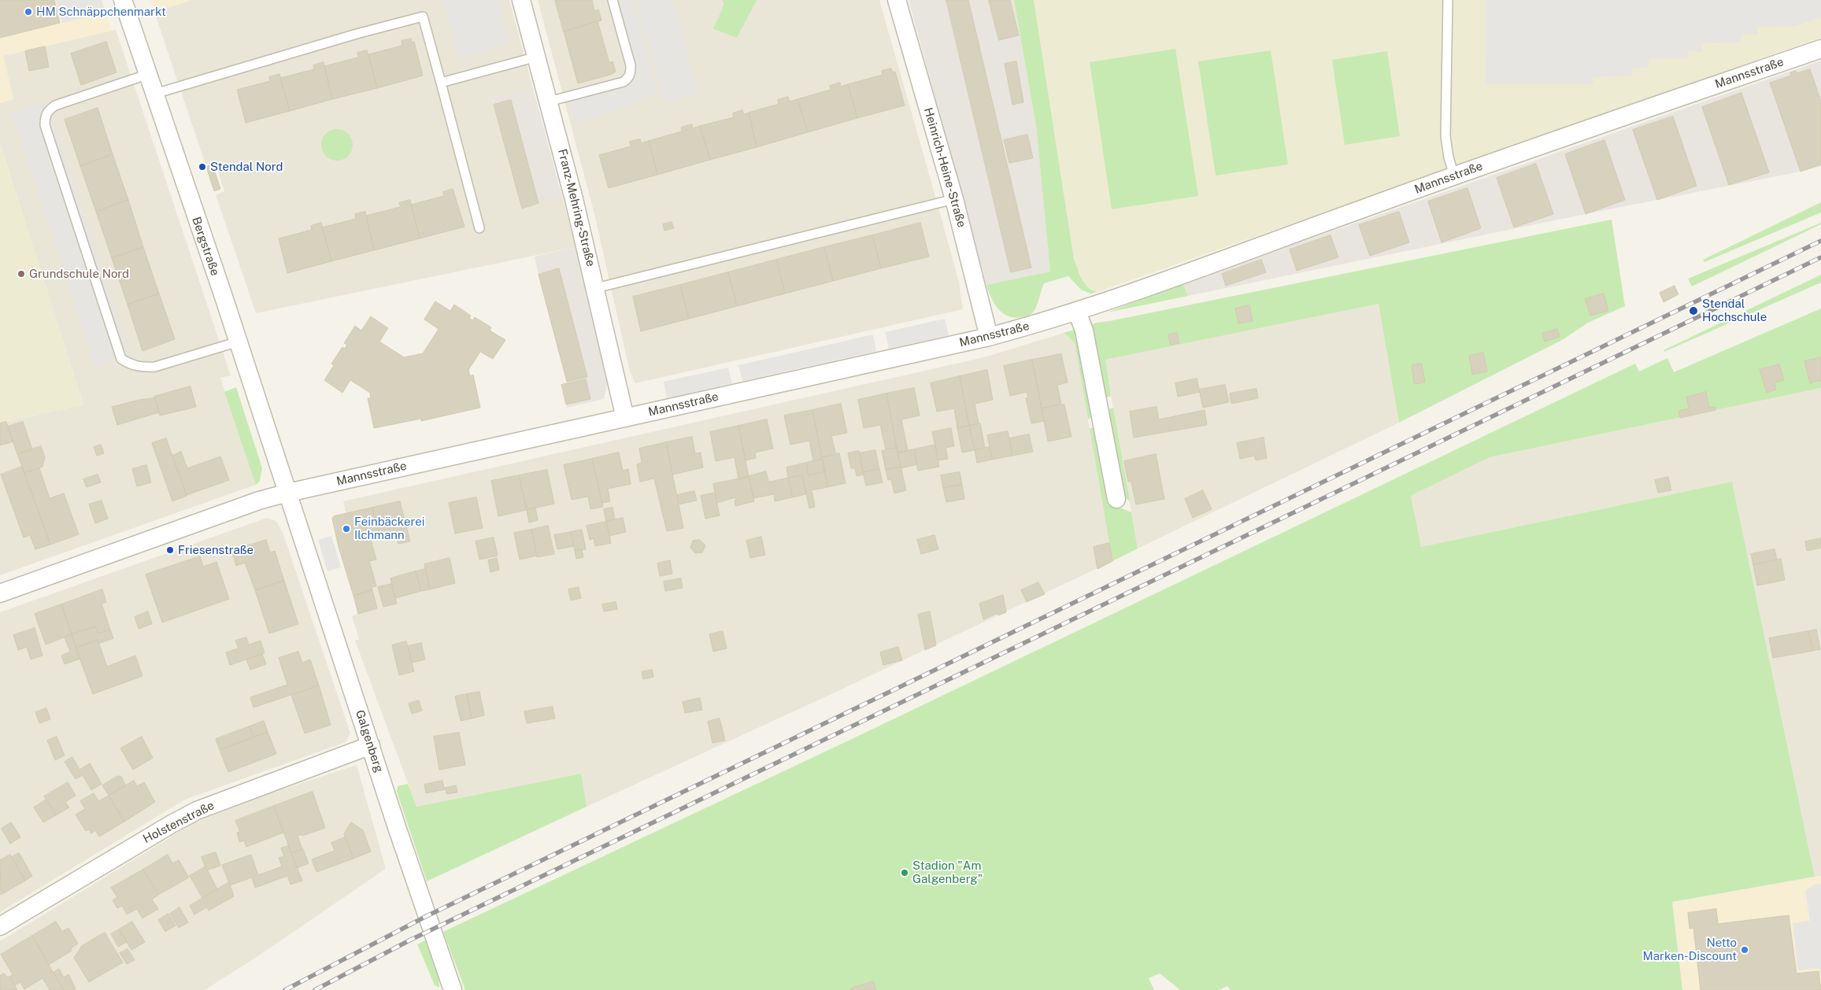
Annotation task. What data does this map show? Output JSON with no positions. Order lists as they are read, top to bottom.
{
  "streets": {
    "street": [
      "Mannsstraße",
      "Heinrich-Heine-Straße",
      "Franz-Mehring-Straße",
      "Bergstraße",
      "Galgenberg",
      "Holstenstraße"
    ]
  },
  "crossings": [
    ["Mannsstraße", "Heinrich-Heine-Straße"],
    ["Mannsstraße", "Franz-Mehring-Straße"],
    ["Mannsstraße", "Bergstraße"],
    ["Mannsstraße", "Galgenberg"],
    ["Bergstraße", "Galgenberg"],
    ["Galgenberg", "Holstenstraße"]
  ],
  "places": [
    "HM Schnäppchenmarkt",
    "Stendal Nord",
    "Grundschule Nord",
    "Stendal Hochschule",
    "Feinbäckerei Ilchmann",
    "Friesenstraße",
    "Stadion \"Am Galgenberg\"",
    "Netto Marken-Discount"
  ]
}
